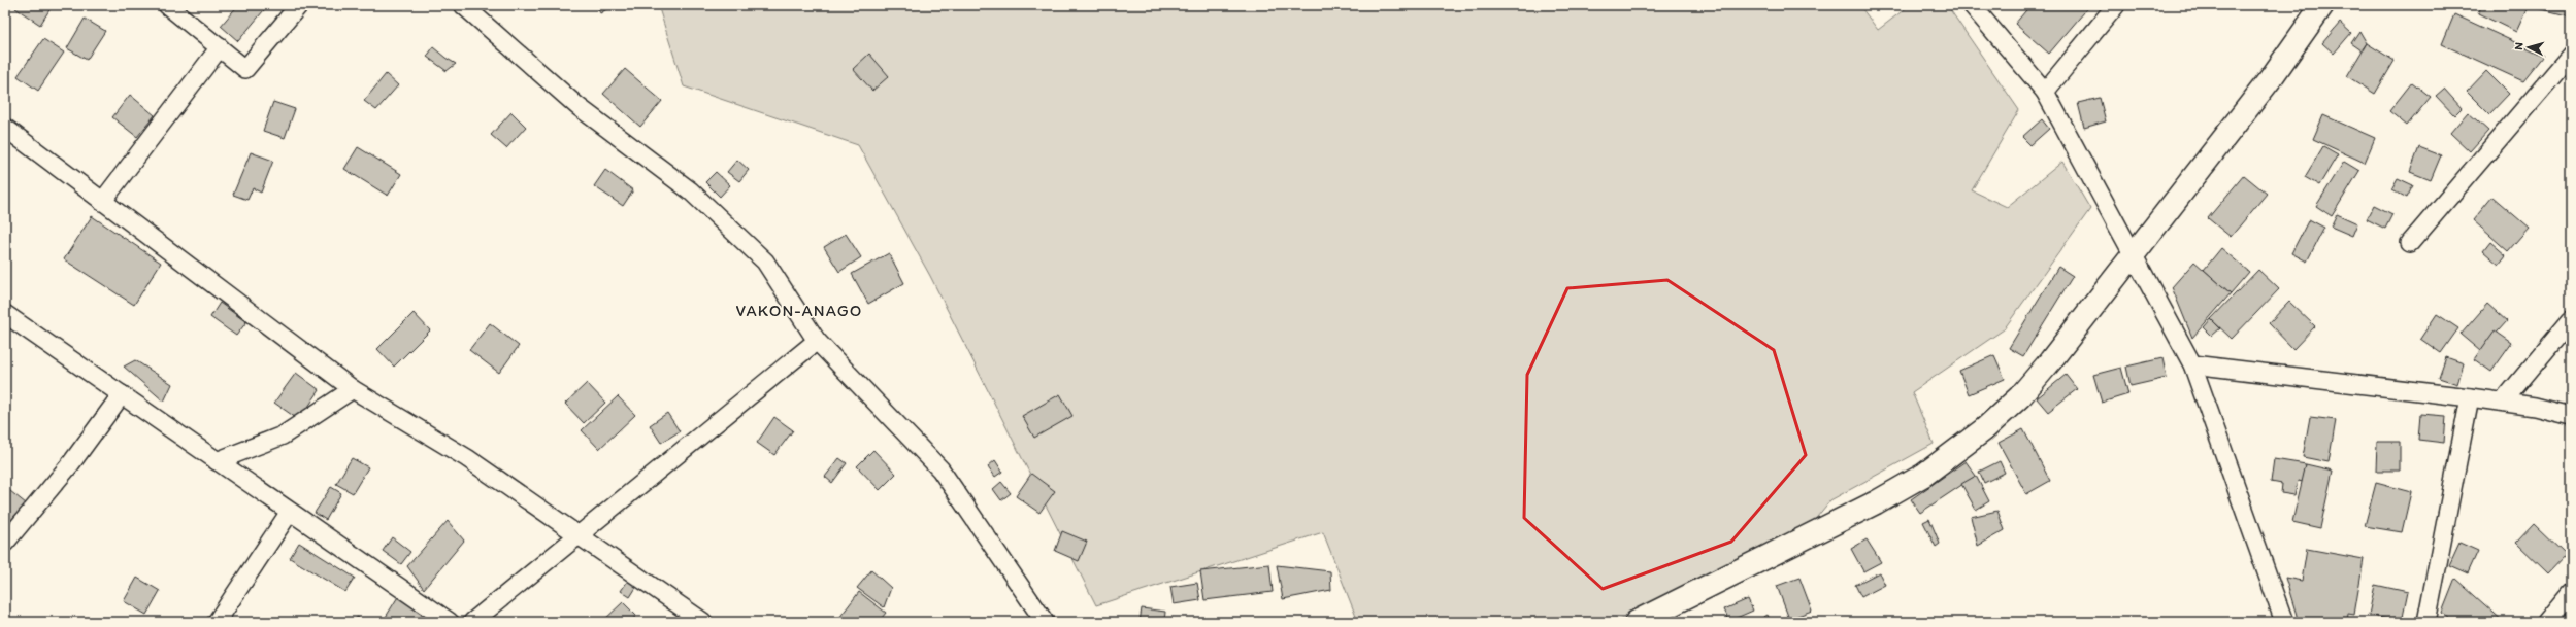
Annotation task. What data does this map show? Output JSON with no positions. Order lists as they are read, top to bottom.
{
  "districts": ["VAKON-ANAGO"],
  "north": "left"
}
